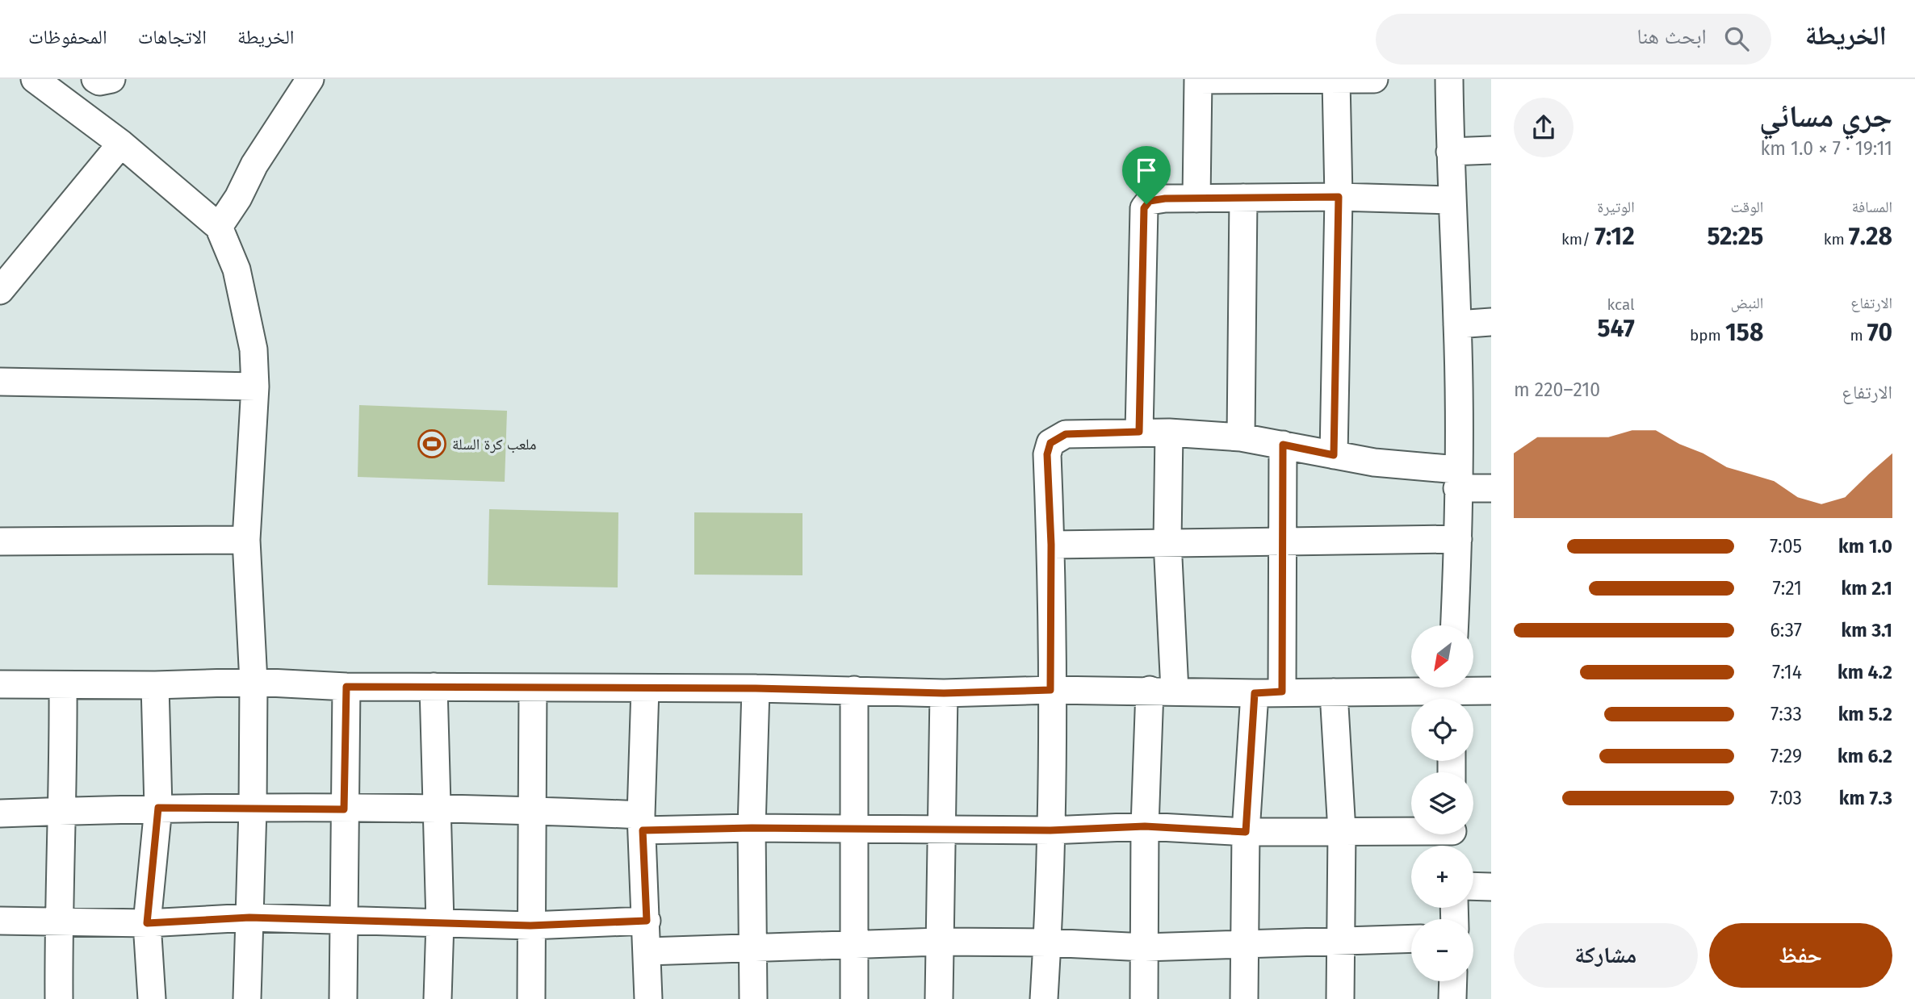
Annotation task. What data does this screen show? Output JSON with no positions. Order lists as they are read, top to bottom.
{
  "places": {
    "sports": ["ملعب كرة السلة"]
  },
  "north": "bottom left",
  "page": {
    "header": "الخريطة",
    "search": "ابحث هنا",
    "nav": ["الخريطة", "الاتجاهات", "المحفوظات"],
    "heading": ["جري مسائي", "19:11 · 7 × 1.0 km"],
    "stats": [
      ["المسافة", "7.28 km"],
      ["الوقت", "52:25"],
      ["الوتيرة", "7:12 /km"],
      ["الارتفاع", "70 m"],
      ["النبض", "158 bpm"],
      ["kcal", "547"]
    ],
    "chart": ["الارتفاع", "210–220 m"],
    "list": [
      {
        "name": "1.0 km",
        "note": "7:05"
      },
      {
        "name": "2.1 km",
        "note": "7:21"
      },
      {
        "name": "3.1 km",
        "note": "6:37"
      },
      {
        "name": "4.2 km",
        "note": "7:14"
      },
      {
        "name": "5.2 km",
        "note": "7:33"
      },
      {
        "name": "6.2 km",
        "note": "7:29"
      },
      {
        "name": "7.3 km",
        "note": "7:03"
      }
    ],
    "map_buttons": ["+", "−"],
    "buttons": ["حفظ", "مشاركة"]
  }
}
